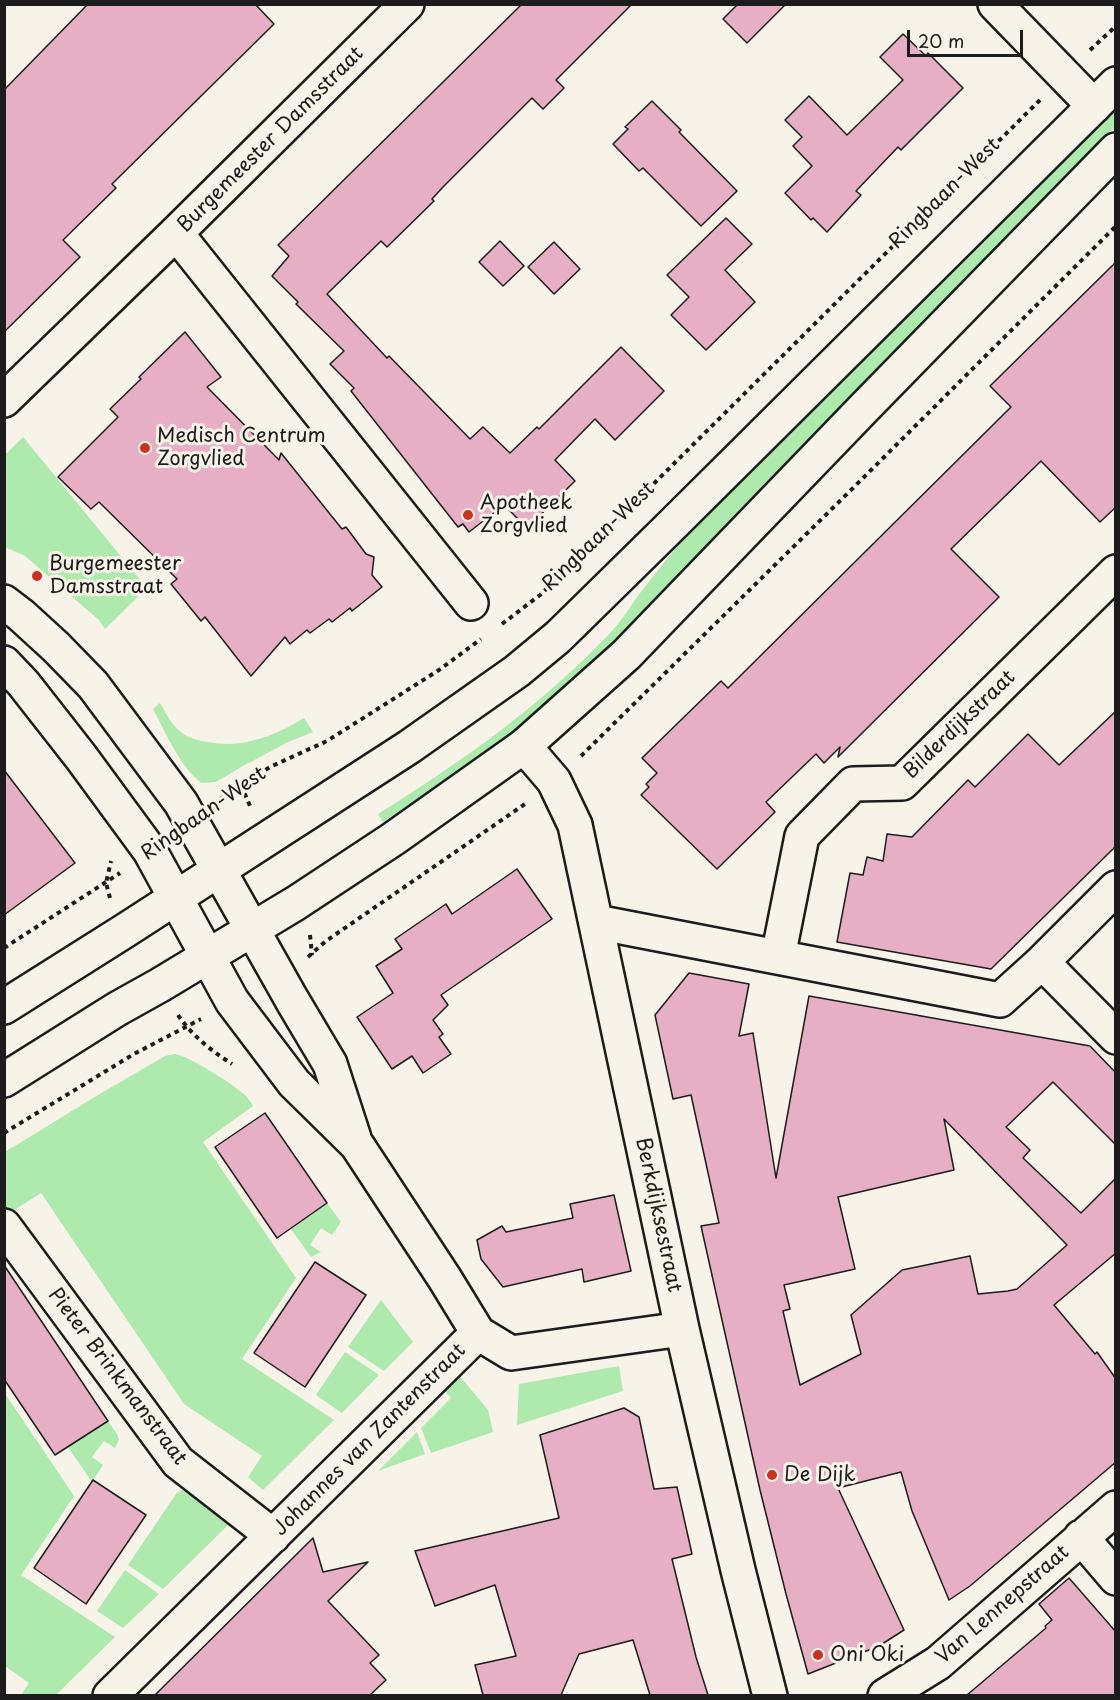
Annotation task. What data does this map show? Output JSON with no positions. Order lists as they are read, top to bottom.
{
  "streets": {
    "street": [
      "Burgemeester Damsstraat",
      "Bilderdijkstraat",
      "Berkdijksestraat",
      "Pieter Brinkmanstraat",
      "Johannes van Zantenstraat",
      "Van Lennepstraat"
    ],
    "path": ["Ringbaan-West"]
  },
  "crossings": [
    ["Berkdijksestraat", "Johannes van Zantenstraat"],
    ["Pieter Brinkmanstraat", "Johannes van Zantenstraat"]
  ],
  "places": [
    "Medisch Centrum Zorgvlied",
    "Apotheek Zorgvlied",
    "Burgemeester Damsstraat",
    "De Dijk",
    "Oni Oki"
  ],
  "scale_bar": "20 m"
}
